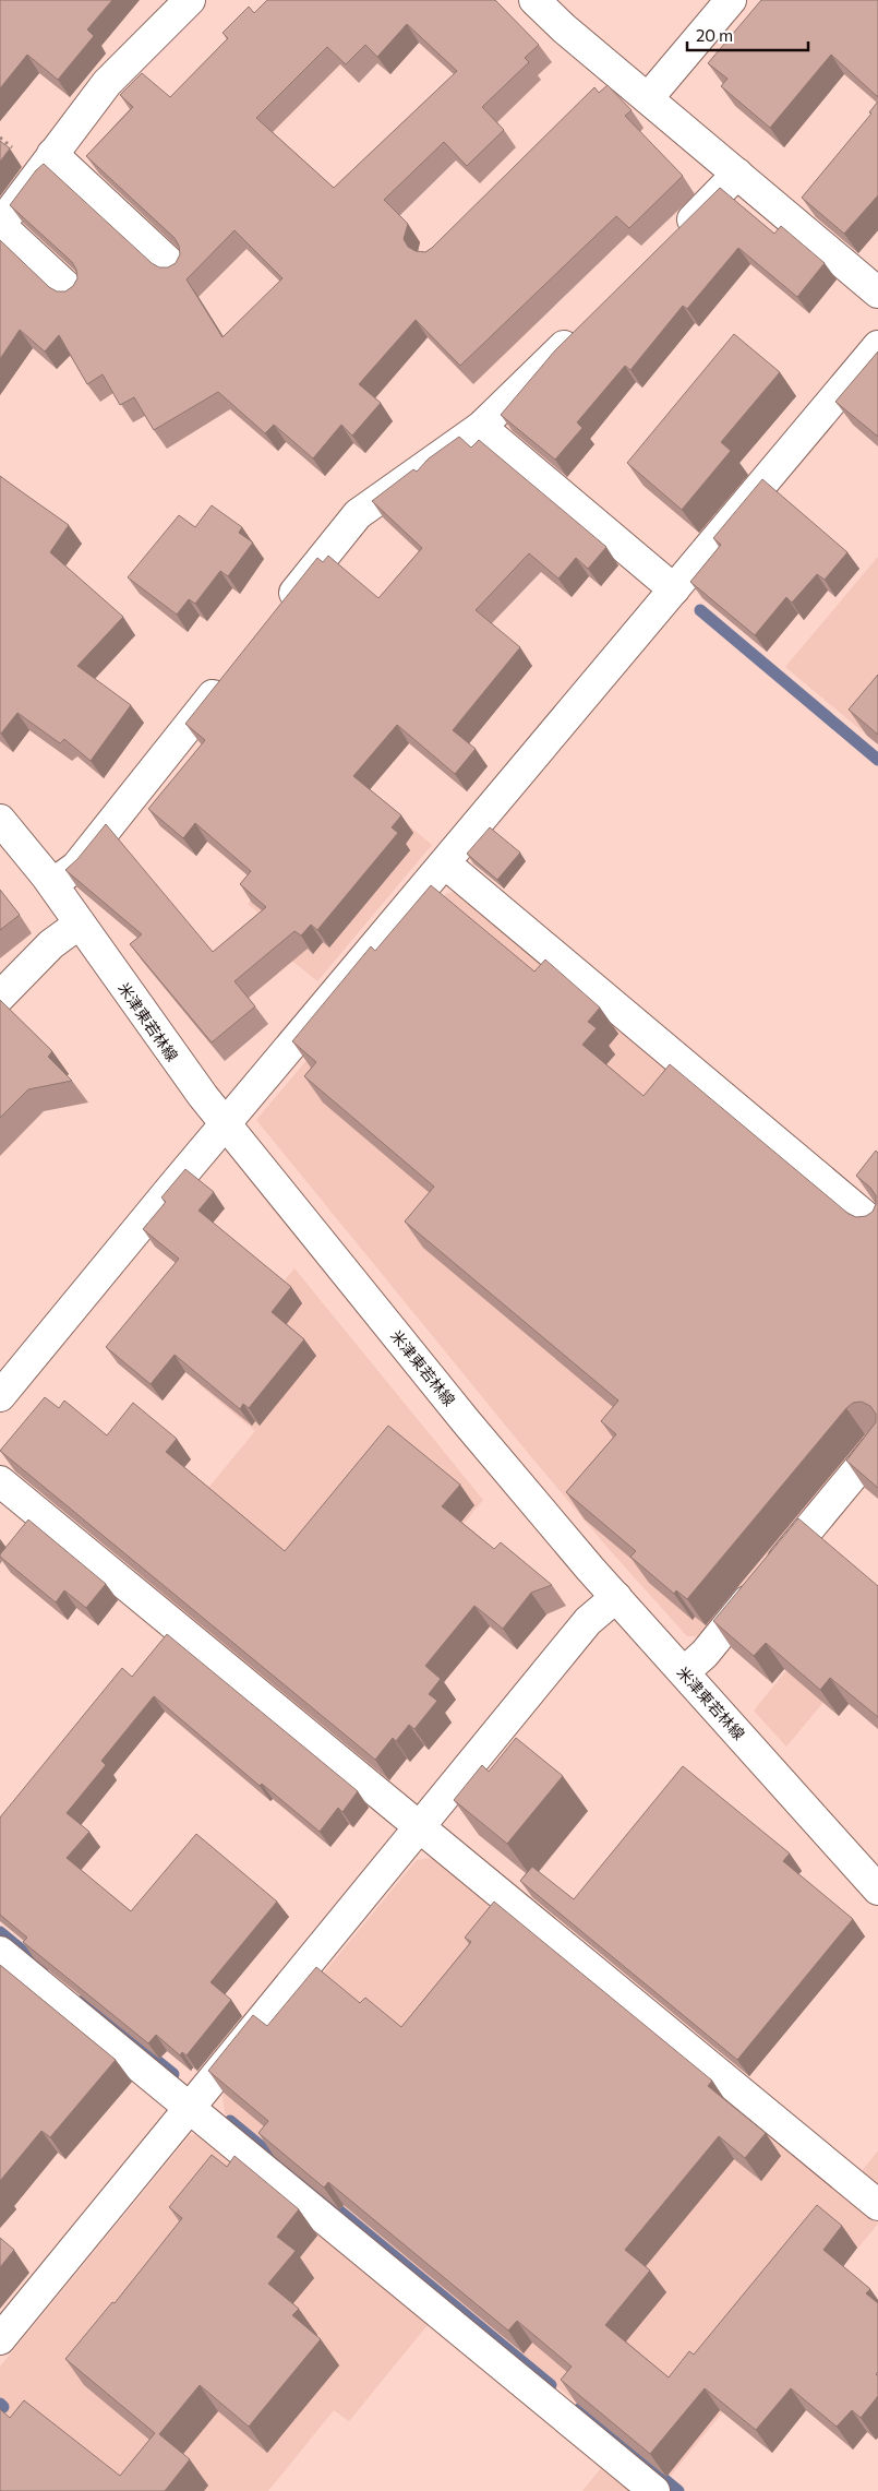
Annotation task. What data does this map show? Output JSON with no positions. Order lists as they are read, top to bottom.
{
  "streets": {
    "street": ["米津東若林線"]
  },
  "scale_bar": "20 m"
}
